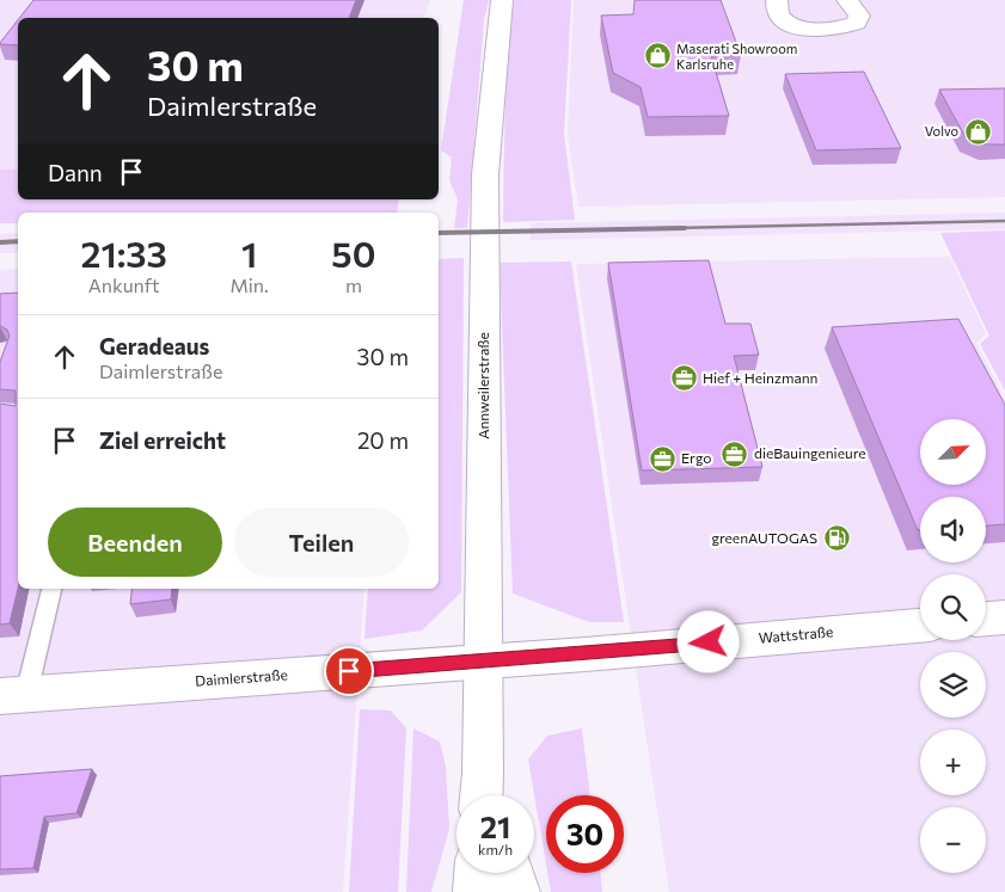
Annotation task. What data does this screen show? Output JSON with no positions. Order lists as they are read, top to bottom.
{
  "streets": {
    "street": ["Annweilerstraße", "Wattstraße", "Daimlerstraße"]
  },
  "crossings": [
    ["Annweilerstraße", "Wattstraße"],
    ["Annweilerstraße", "Daimlerstraße"],
    ["Wattstraße", "Daimlerstraße"]
  ],
  "places": {
    "shop": ["Maserati Showroom Karlsruhe", "Volvo"],
    "office": ["Hief + Heinzmann", "dieBauingenieure", "Ergo"],
    "fuel station": ["greenAUTOGAS"]
  },
  "north": "top right",
  "page": {
    "turn": ["30 m", "Daimlerstraße"],
    "then": "Dann",
    "eta": [
      "21:33",
      "Ankunft",
      "1",
      "Min.",
      "50",
      "m"
    ],
    "list": [
      {
        "name": "Geradeaus",
        "note": "Daimlerstraße",
        "value": "30 m"
      },
      {
        "name": "Ziel erreicht",
        "value": "20 m"
      }
    ],
    "map_buttons": ["+", "−"],
    "buttons": ["Beenden", "Teilen"],
    "speed": "21 km/h",
    "limit": "30"
  }
}
